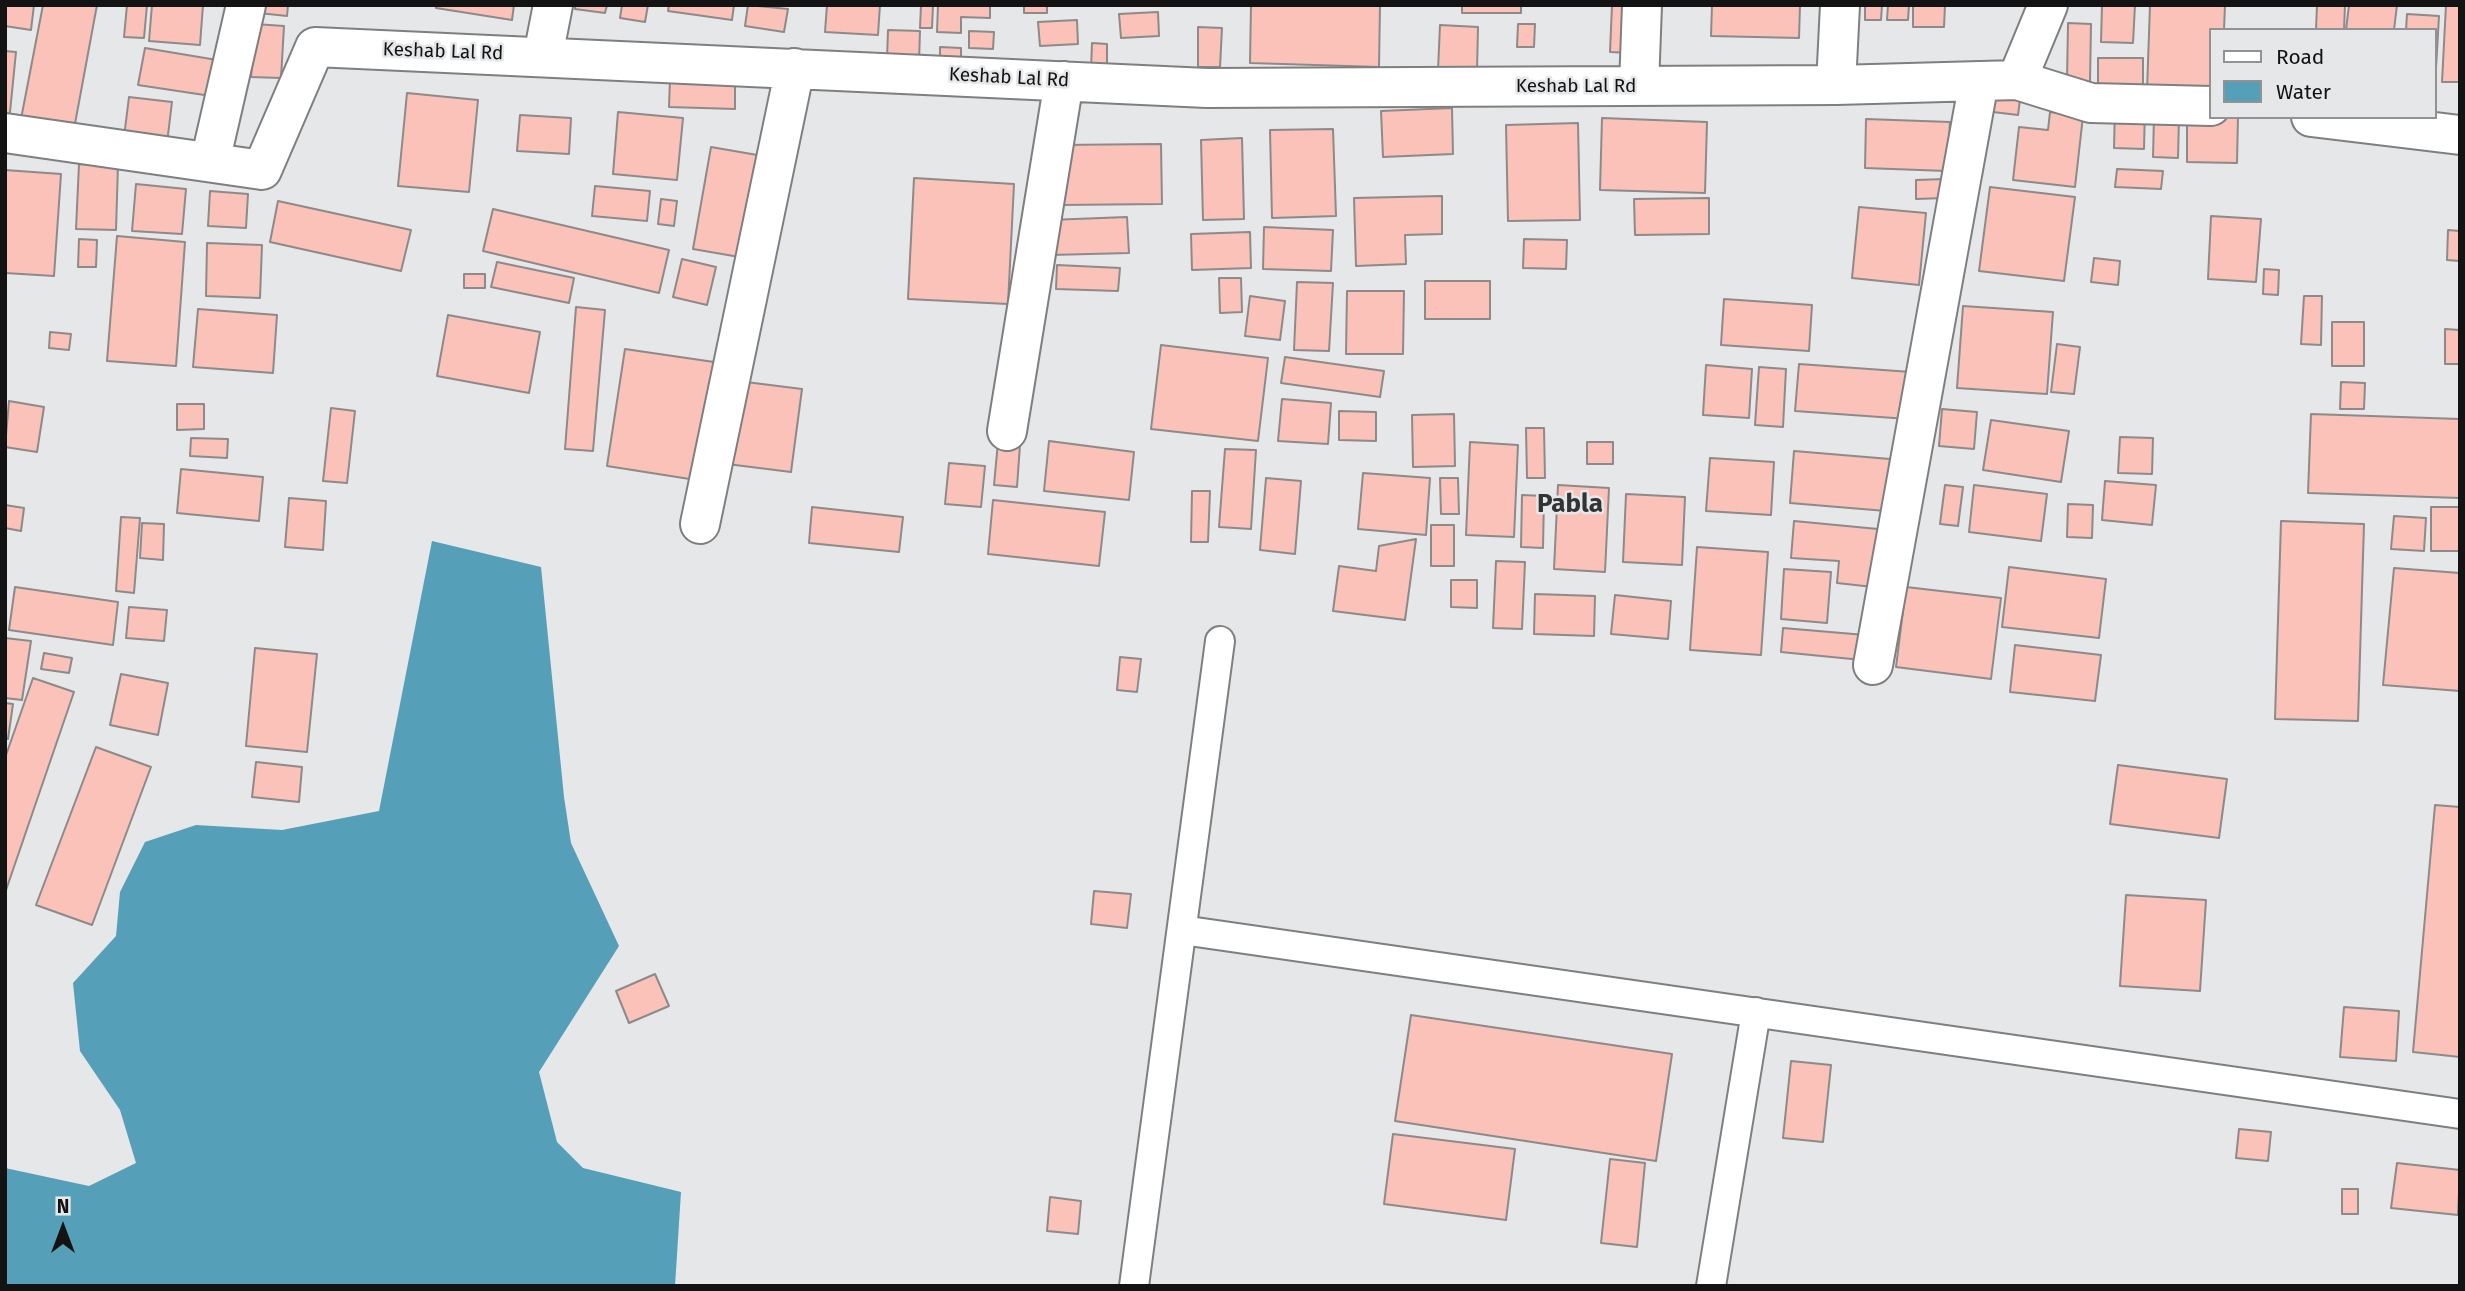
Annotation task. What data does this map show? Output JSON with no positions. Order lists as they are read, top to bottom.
{
  "streets": {
    "street": ["Keshab Lal Rd"]
  },
  "districts": ["Pabla"],
  "legend": ["Road", "Water"],
  "north": "top"
}
